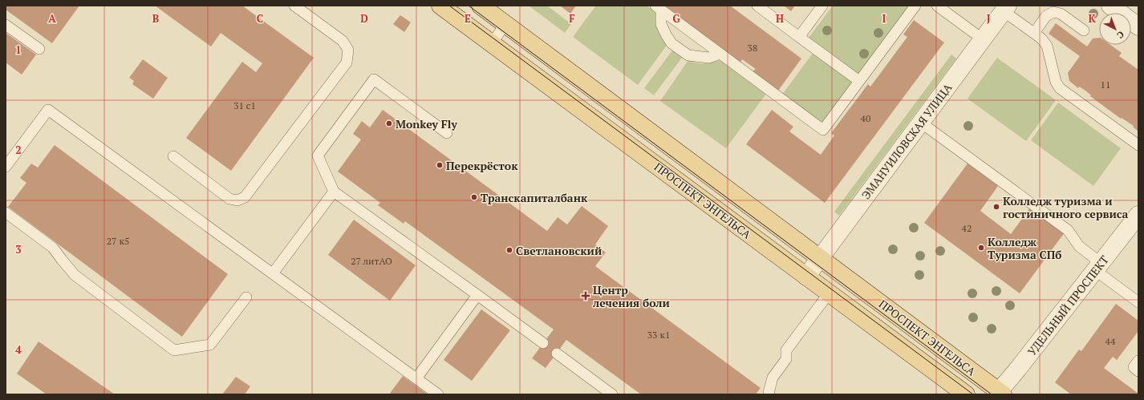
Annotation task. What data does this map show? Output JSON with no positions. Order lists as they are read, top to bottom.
{
  "streets": {
    "main road": ["ПРОСПЕКТ ЭНГЕЛЬСА"],
    "street": ["ЭМАНУИЛОВСКАЯ УЛИЦА", "УДЕЛЬНЫЙ ПРОСПЕКТ"]
  },
  "crossings": [
    ["ЭМАНУИЛОВСКАЯ УЛИЦА", "ПРОСПЕКТ ЭНГЕЛЬСА"],
    ["ПРОСПЕКТ ЭНГЕЛЬСА", "УДЕЛЬНЫЙ ПРОСПЕКТ"]
  ],
  "places": {
    "other": [
      "Monkey Fly",
      "Перекрёсток",
      "Транскапиталбанк",
      "Колледж туризма и гостиничного сервиса",
      "Колледж Туризма СПб",
      "Светлановский"
    ],
    "health": ["Центр лечения боли"]
  },
  "house_numbers": [
    "38",
    "11",
    "31 с1",
    "40",
    "42",
    "27 к5",
    "27 литАО",
    "33 к1",
    "44"
  ],
  "north": "bottom right",
  "grid": {
    "columns": [
      "A",
      "B",
      "C",
      "D",
      "E",
      "F",
      "G",
      "H",
      "I",
      "J",
      "K"
    ],
    "rows": [
      "1",
      "2",
      "3",
      "4"
    ]
  }
}
